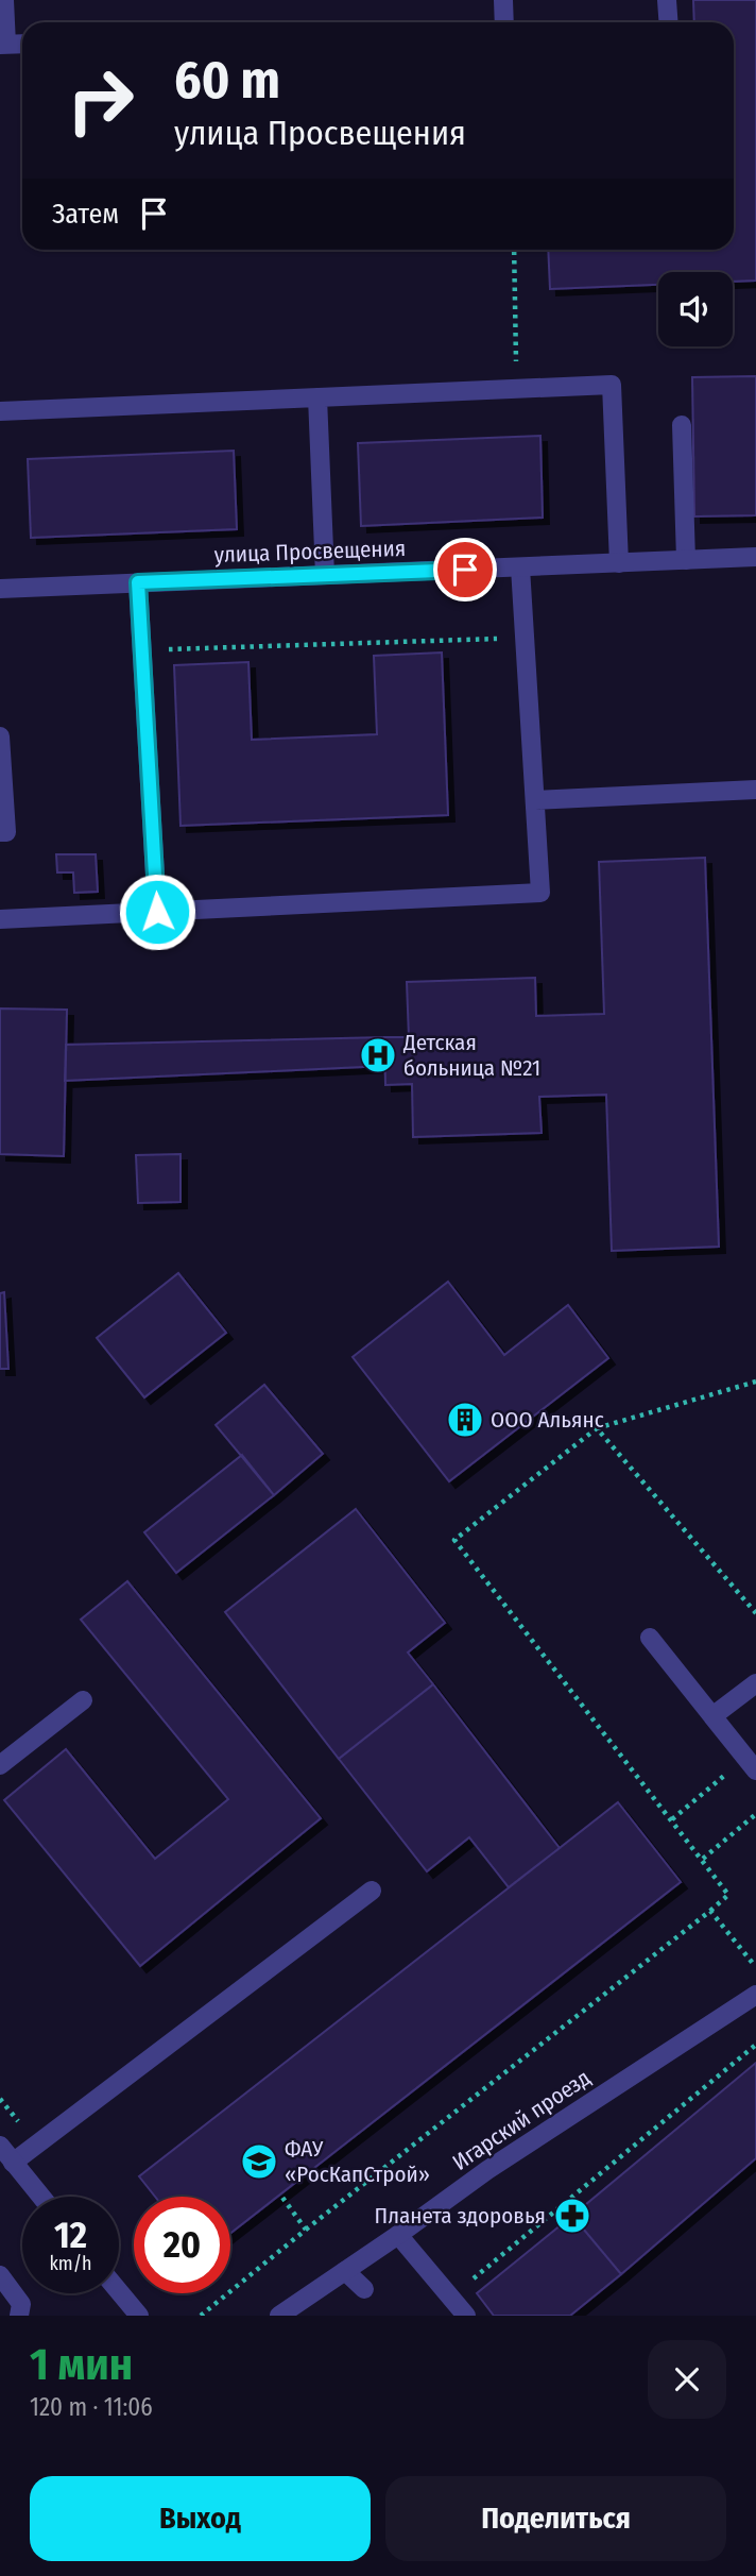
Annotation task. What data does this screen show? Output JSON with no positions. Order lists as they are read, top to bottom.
{
  "streets": {
    "street": ["улица Просвещения", "Игарский проезд"]
  },
  "places": {
    "hospital": ["Детская больница №21"],
    "building": ["ООО Альянс"],
    "school or university": ["ФАУ «РосКапСтрой»"],
    "pharmacy": ["Планета здоровья"]
  },
  "page": {
    "turn": ["60 m", "улица Просвещения"],
    "then": "Затем",
    "speed": "12 km/h",
    "limit": "20",
    "heading": ["1 мин", "120 m · 11:06"],
    "buttons": ["Выход", "Поделиться"]
  }
}
